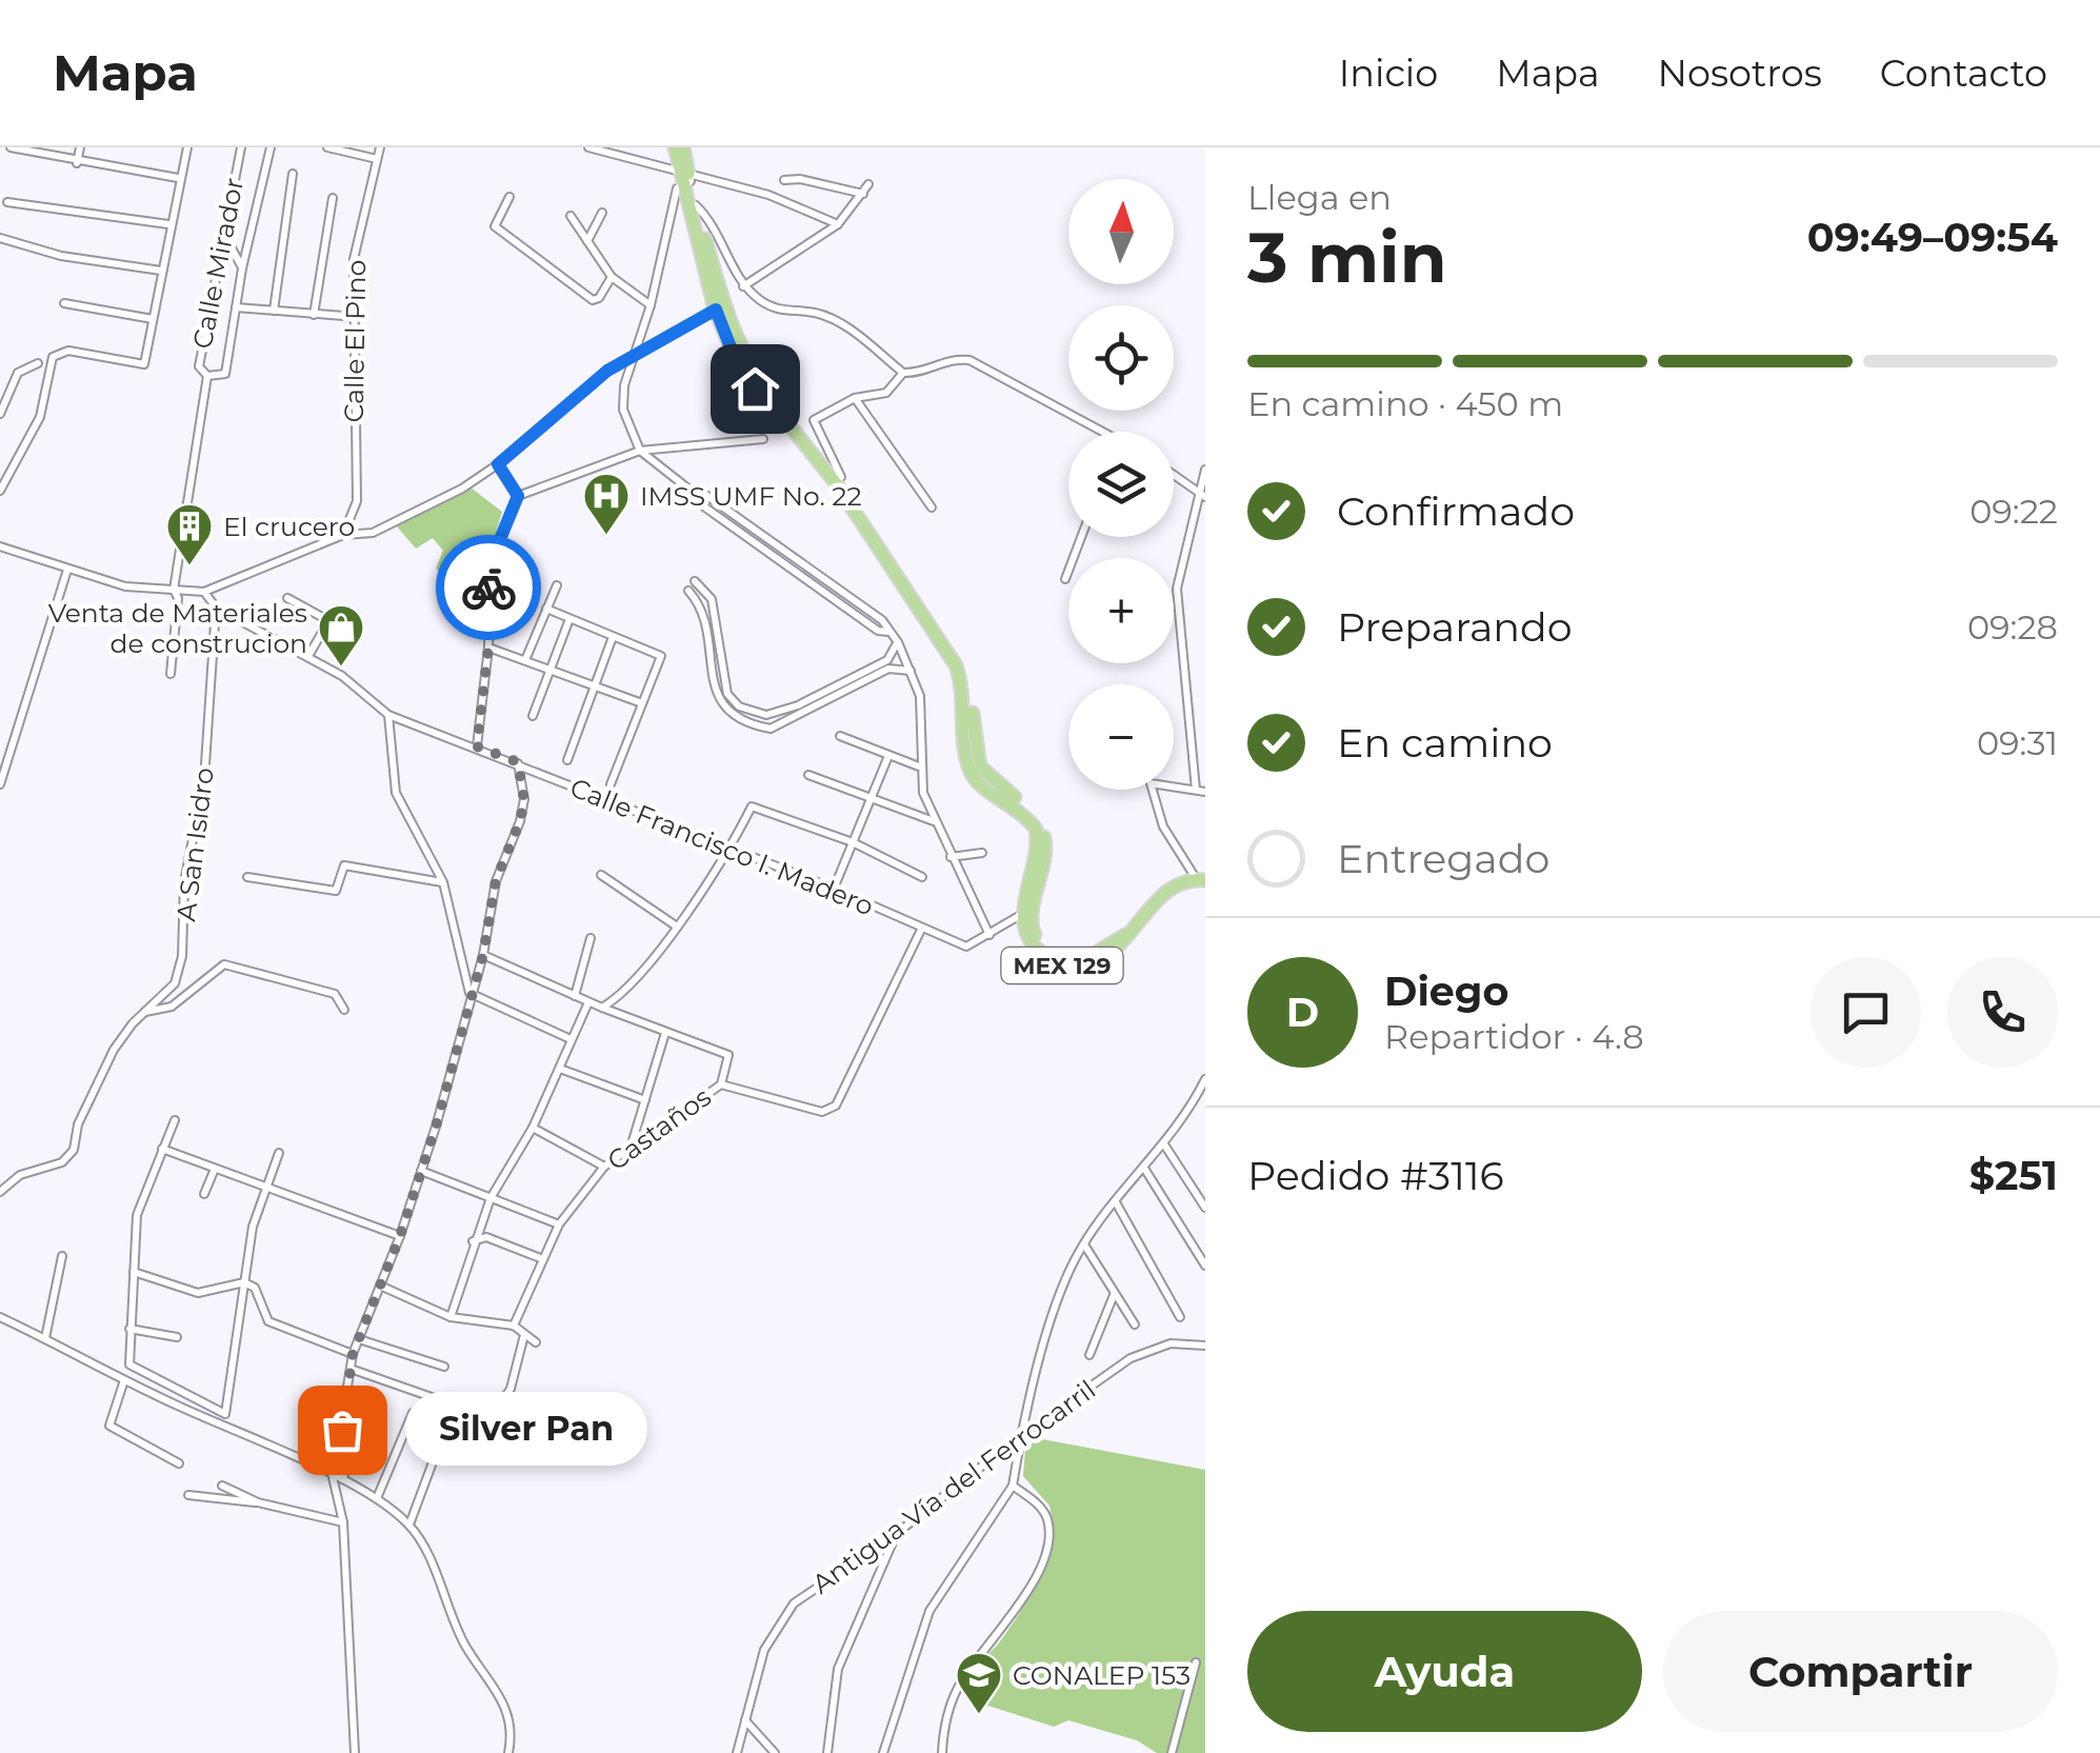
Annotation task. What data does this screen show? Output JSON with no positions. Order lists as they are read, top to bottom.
{
  "streets": {
    "main road": ["MEX 129"],
    "street": [
      "Calle Mirador",
      "Calle El Pino",
      "A San Isidro",
      "Calle Francisco I. Madero",
      "Castaños",
      "Antigua Vía del Ferrocarril"
    ]
  },
  "crossings": [
    ["A San Isidro", "Calle Francisco I. Madero"],
    ["Calle Francisco I. Madero", "Castaños"]
  ],
  "places": {
    "hospital": ["IMSS UMF No. 22"],
    "building": ["El crucero"],
    "shop": ["Venta de Materiales de construcion"],
    "other": ["Silver Pan"],
    "school or university": ["CONALEP 153"]
  },
  "north": "top",
  "page": {
    "header": "Mapa",
    "nav": [
      "Inicio",
      "Mapa",
      "Nosotros",
      "Contacto"
    ],
    "heading": ["3 min", "Llega en", "09:49–09:54"],
    "panel": [
      "Diego",
      "Repartidor · 4.8",
      "Pedido #3116",
      "$251"
    ],
    "map_buttons": ["+", "−"],
    "bar": "En camino · 450 m",
    "list": [
      ["Confirmado", "09:22"],
      ["Preparando", "09:28"],
      ["En camino", "09:31"],
      "Entregado"
    ],
    "round": "D",
    "bubble": "Silver Pan",
    "buttons": ["Ayuda", "Compartir"]
  }
}
